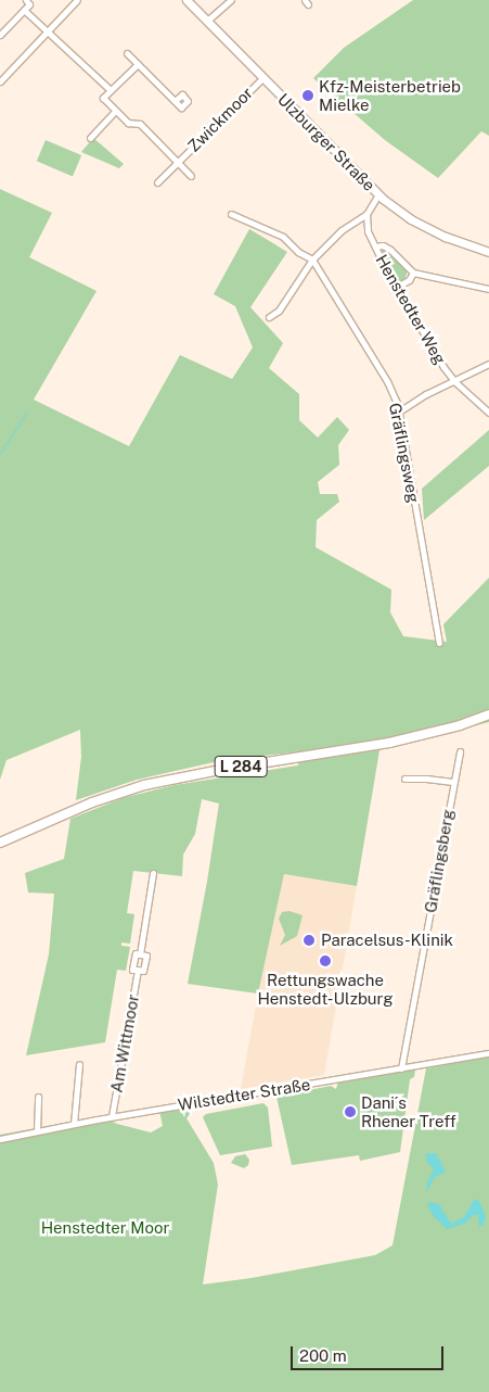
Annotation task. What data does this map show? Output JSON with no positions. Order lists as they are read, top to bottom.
{
  "streets": {
    "main road": ["Ulzburger Straße", "L 284"],
    "street": [
      "Zwickmoor",
      "Henstedter Weg",
      "Gräflingsweg",
      "Gräflingsberg",
      "Am Wittmoor",
      "Wilstedter Straße"
    ]
  },
  "crossings": [
    ["Zwickmoor", "Ulzburger Straße"],
    ["Gräflingsberg", "Wilstedter Straße"],
    ["Am Wittmoor", "Wilstedter Straße"]
  ],
  "parks": ["Henstedter Moor"],
  "places": [
    "Kfz-Meisterbetrieb Mielke",
    "Paracelsus-Klinik",
    "Rettungswache Henstedt-Ulzburg",
    "Dani´s Rhener Treff"
  ],
  "scale_bar": "200 m"
}
